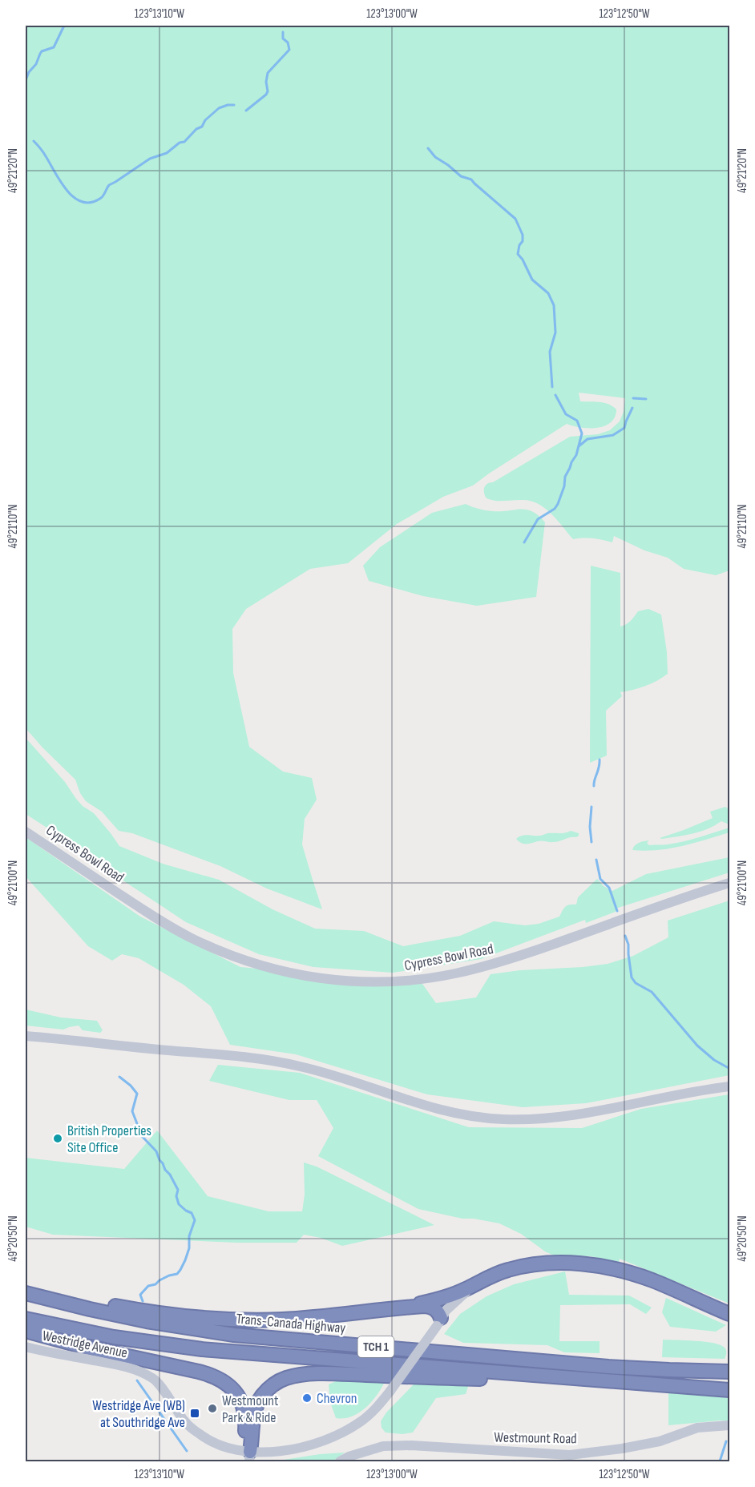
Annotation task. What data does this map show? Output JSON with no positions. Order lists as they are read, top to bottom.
{
  "streets": {
    "highway": ["Trans-Canada Highway", "TCH 1"],
    "street": ["Cypress Bowl Road", "Westridge Avenue", "Westmount Road"]
  },
  "places": {
    "other": ["British Properties Site Office", "Chevron", "Westmount Park & Ride"],
    "transit": ["Westridge Ave (WB) at Southridge Ave"]
  },
  "coordinates": [
    "123°13'10\"W",
    "123°13'00\"W",
    "123°12'50\"W",
    "49°21'20\"N",
    "49°21'10\"N",
    "49°21'00\"N",
    "49°20'50\"N"
  ]
}
